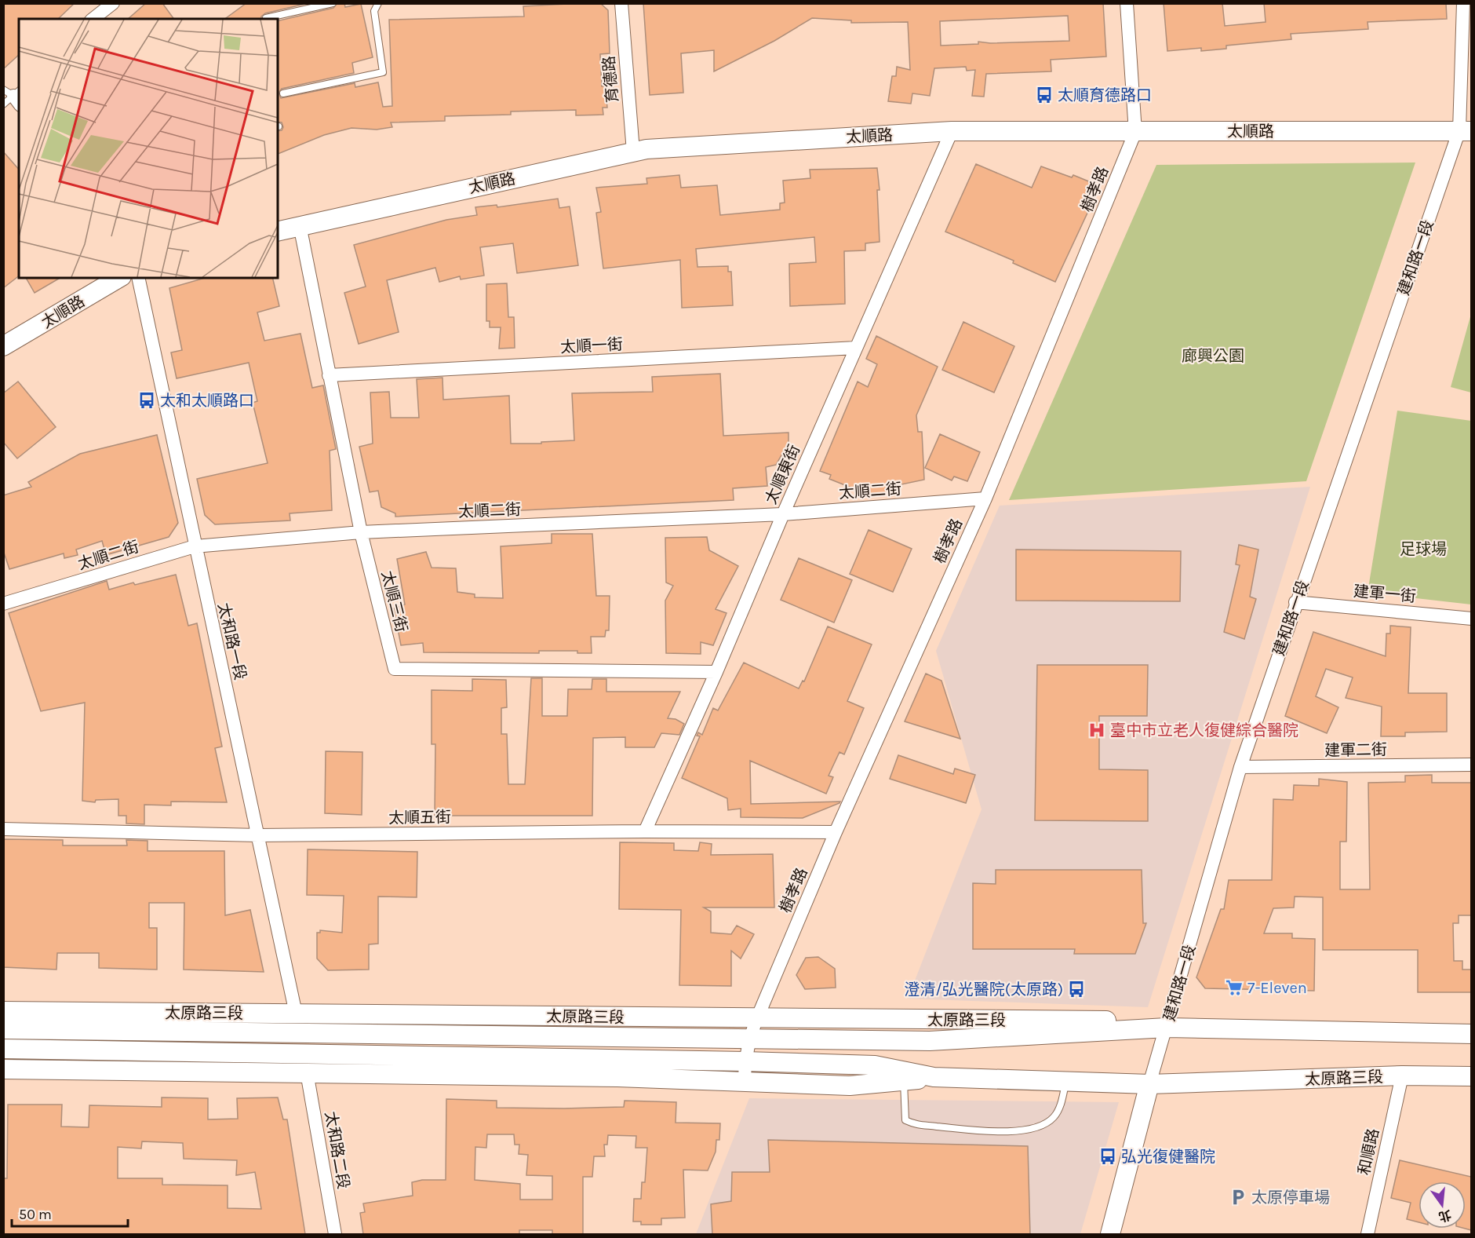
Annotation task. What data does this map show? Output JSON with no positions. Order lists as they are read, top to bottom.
{
  "streets": {
    "main road": ["太順路", "建和路一段", "太原路三段"],
    "street": [
      "育德路",
      "樹孝路",
      "太順一街",
      "太順東街",
      "太順二街",
      "建軍一街",
      "太順三街",
      "太和路一段",
      "建軍二街",
      "太順五街",
      "太和路二段",
      "和順路"
    ]
  },
  "crossings": [
    ["育德路", "太順路"],
    ["太順路", "樹孝路"],
    ["太順路", "建和路一段"],
    ["太順路", "太順東街"],
    ["太順路", "太順三街"],
    ["樹孝路", "太順二街"],
    ["樹孝路", "太順五街"],
    ["樹孝路", "太原路三段"],
    ["建和路一段", "建軍一街"],
    ["建和路一段", "建軍二街"],
    ["建和路一段", "太原路三段"],
    ["太順一街", "太順東街"],
    ["太順一街", "太順三街"],
    ["太順東街", "太順二街"],
    ["太順東街", "太順三街"],
    ["太順東街", "太順五街"],
    ["太順二街", "太順三街"],
    ["太順二街", "太和路一段"],
    ["太和路一段", "太順五街"],
    ["太和路一段", "太原路三段"],
    ["太原路三段", "太和路二段"],
    ["太原路三段", "和順路"]
  ],
  "parks": ["廊興公園", "足球場"],
  "places": {
    "bus stop": [
      "太順育德路口",
      "太和太順路口",
      "澄清/弘光醫院(太原路)",
      "弘光復健醫院"
    ],
    "hospital": ["臺中市立老人復健綜合醫院"],
    "supermarket": ["7-Eleven"],
    "parking": ["太原停車場"]
  },
  "scale_bar": "50 m",
  "north": "bottom"
}
